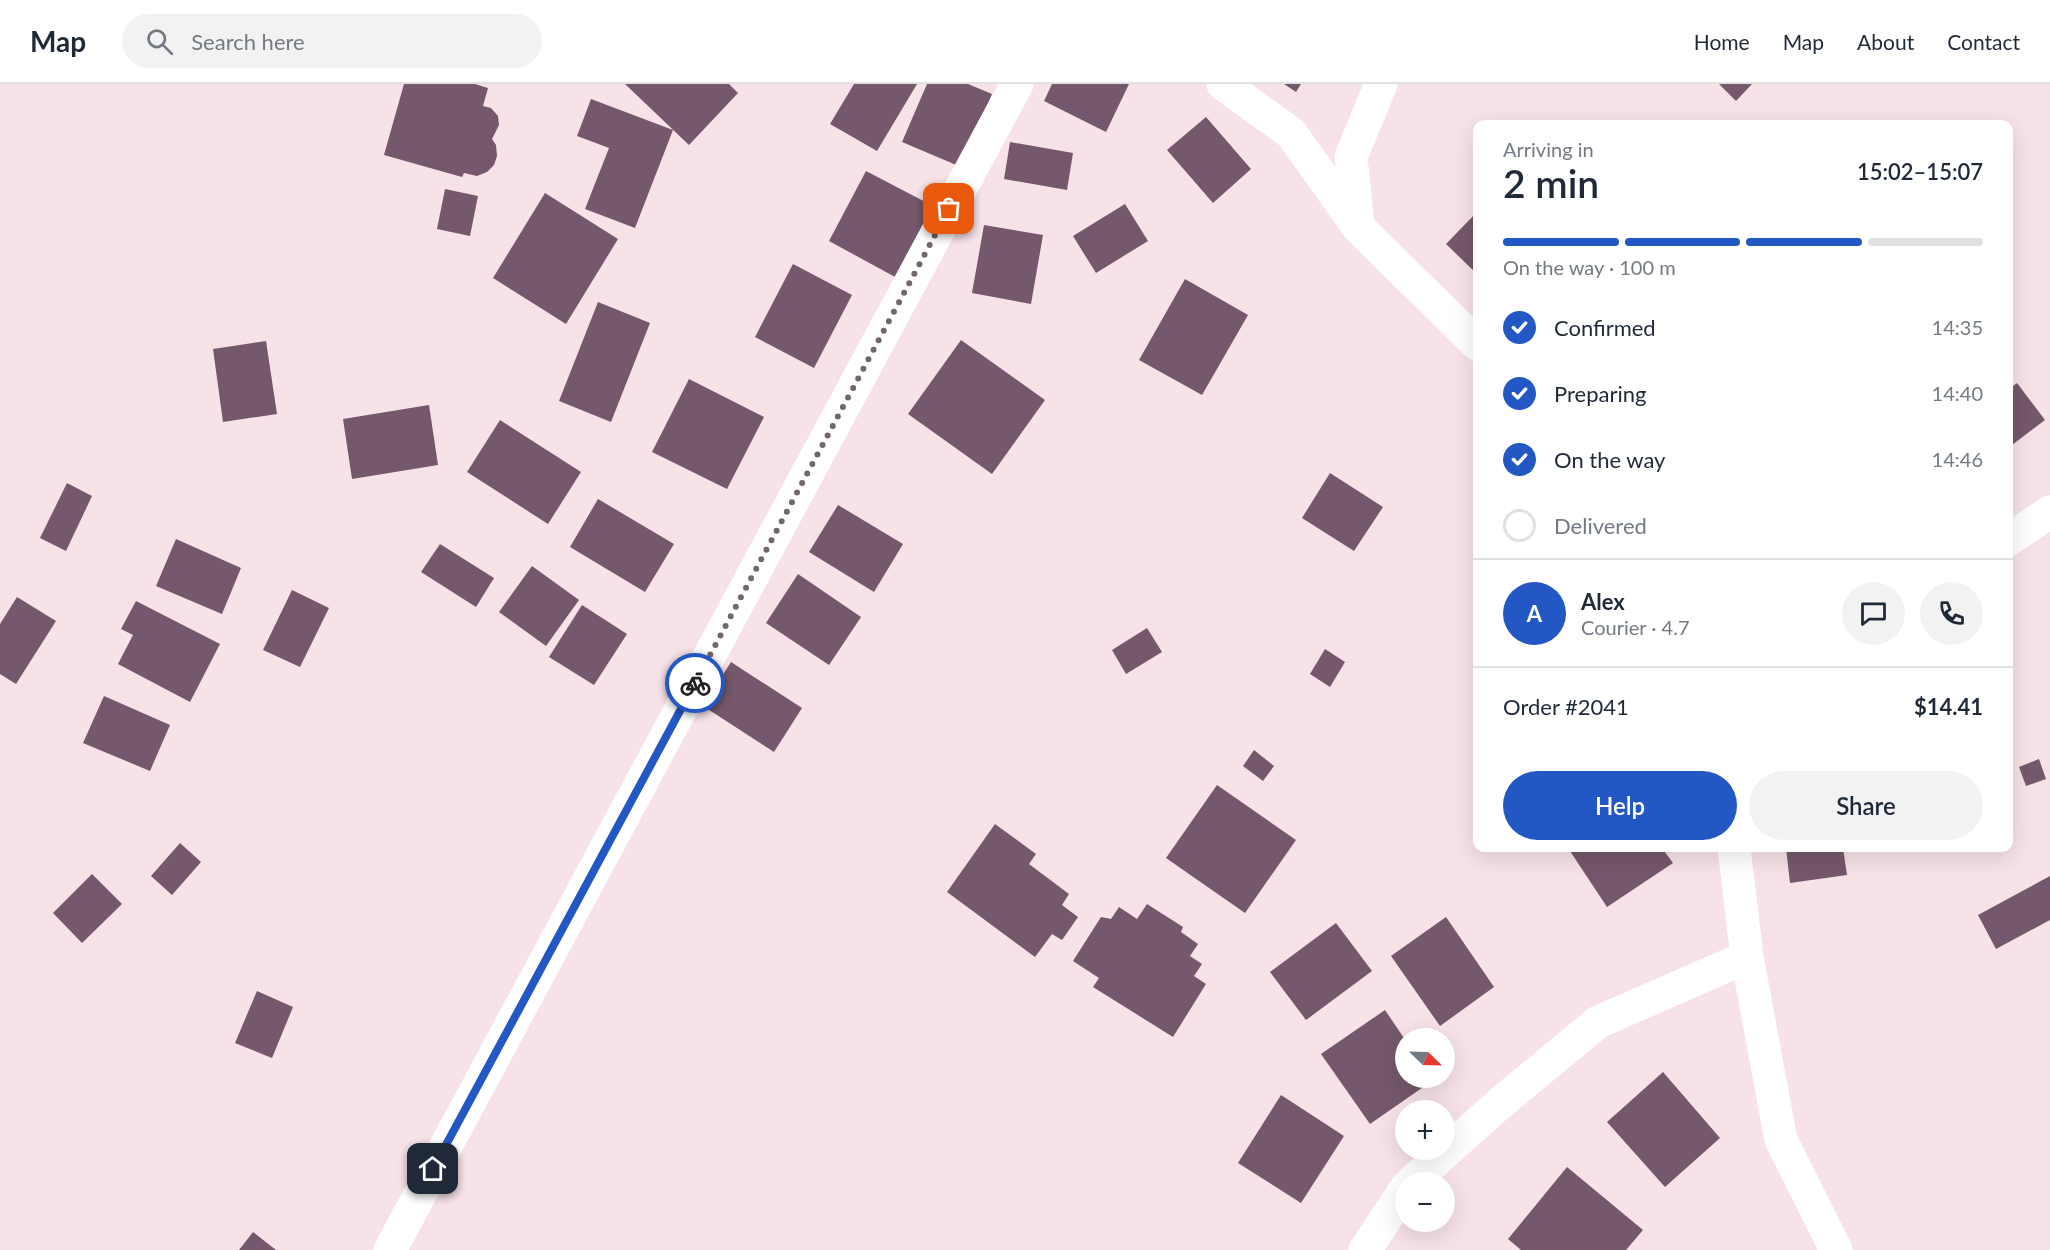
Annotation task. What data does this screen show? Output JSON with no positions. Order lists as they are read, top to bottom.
{
  "north": "bottom right",
  "page": {
    "header": "Map",
    "search": "Search here",
    "nav": [
      "Home",
      "Map",
      "About",
      "Contact"
    ],
    "heading": ["2 min", "Arriving in", "15:02–15:07"],
    "panel": [
      "Alex",
      "Courier · 4.7",
      "Order #2041",
      "$14.41"
    ],
    "bar": "On the way · 100 m",
    "list": [
      ["Confirmed", "14:35"],
      ["Preparing", "14:40"],
      ["On the way", "14:46"],
      "Delivered"
    ],
    "round": "A",
    "buttons": ["Help", "Share"],
    "map_buttons": ["+", "−"]
  }
}
